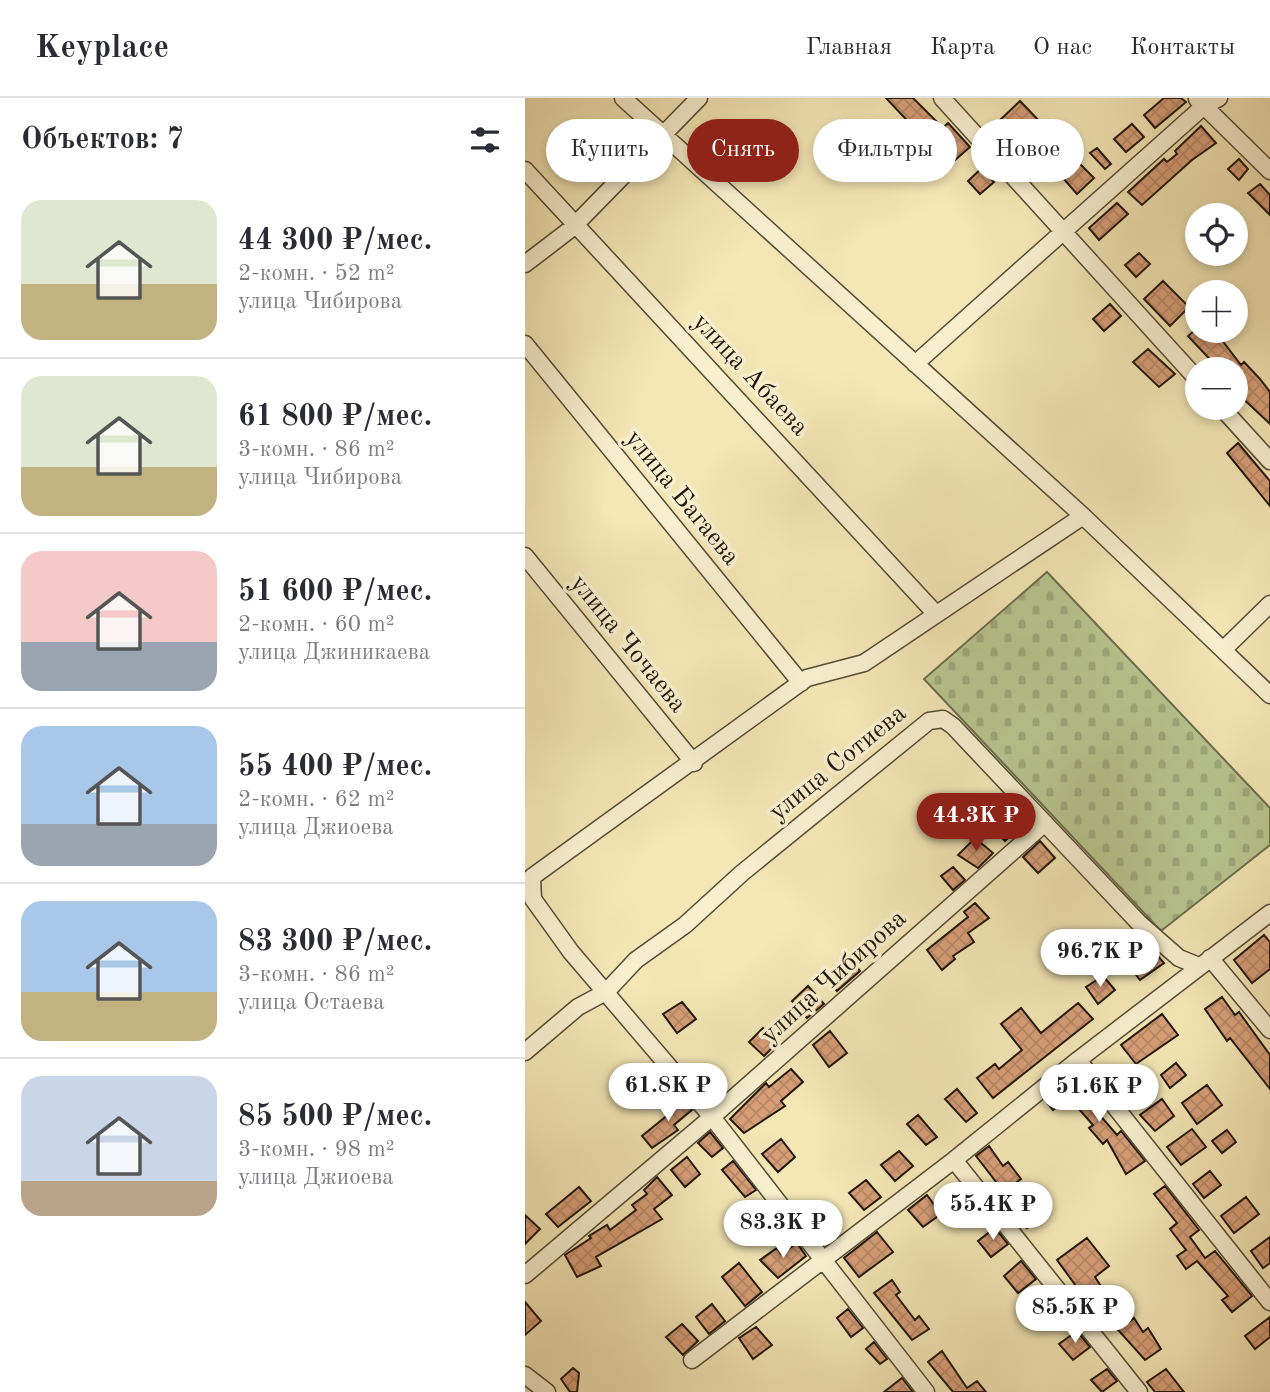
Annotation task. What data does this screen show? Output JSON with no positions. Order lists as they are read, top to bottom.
{
  "streets": {
    "street": [
      "улица Абаева",
      "улица Багаева",
      "улица Чочаева",
      "улица Сотиева",
      "улица Чибирова"
    ]
  },
  "crossings": [
    ["улица Сотиева", "улица Чибирова"]
  ],
  "page": {
    "header": "Keyplace",
    "nav": [
      "Главная",
      "Карта",
      "О нас",
      "Контакты"
    ],
    "heading": "Объектов: 7",
    "chip": [
      "Купить",
      "Снять",
      "Фильтры",
      "Новое"
    ],
    "list": [
      {
        "name": "44 300 ₽/мес.",
        "note": "2-комн. · 52 m² · улица Чибирова"
      },
      {
        "name": "61 800 ₽/мес.",
        "note": "3-комн. · 86 m² · улица Чибирова"
      },
      {
        "name": "51 600 ₽/мес.",
        "note": "2-комн. · 60 m² · улица Джиникаева"
      },
      {
        "name": "55 400 ₽/мес.",
        "note": "2-комн. · 62 m² · улица Джиоева"
      },
      {
        "name": "83 300 ₽/мес.",
        "note": "3-комн. · 86 m² · улица Остаева"
      },
      {
        "name": "85 500 ₽/мес.",
        "note": "3-комн. · 98 m² · улица Джиоева"
      }
    ],
    "map_buttons": ["+", "−"],
    "price": [
      "44.3K ₽",
      "96.7K ₽",
      "61.8K ₽",
      "51.6K ₽",
      "55.4K ₽",
      "83.3K ₽",
      "85.5K ₽"
    ]
  }
}
